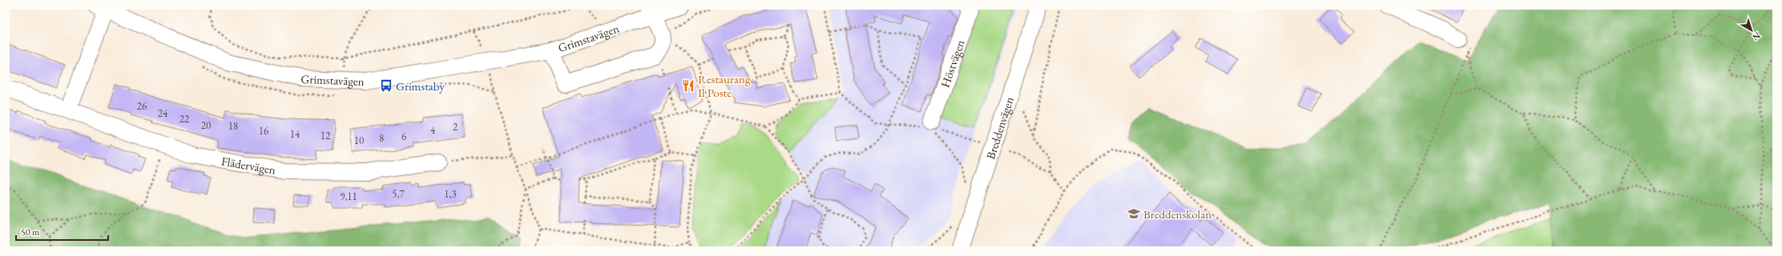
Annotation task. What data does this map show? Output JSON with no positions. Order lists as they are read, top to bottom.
{
  "streets": {
    "street": [
      "Grimstavägen",
      "Höstvägen",
      "Breddenvägen",
      "Flädervägen"
    ]
  },
  "places": {
    "bus stop": ["Grimstaby"],
    "restaurant": ["Restaurang Il Poste"],
    "school or university": ["Breddenskolan"]
  },
  "house_numbers": [
    "26",
    "24",
    "22",
    "20",
    "18",
    "2",
    "4",
    "16",
    "14",
    "12",
    "6",
    "8",
    "10",
    "5,7",
    "1,3",
    "9,11"
  ],
  "scale_bar": "50 m",
  "north": "bottom right"
}
